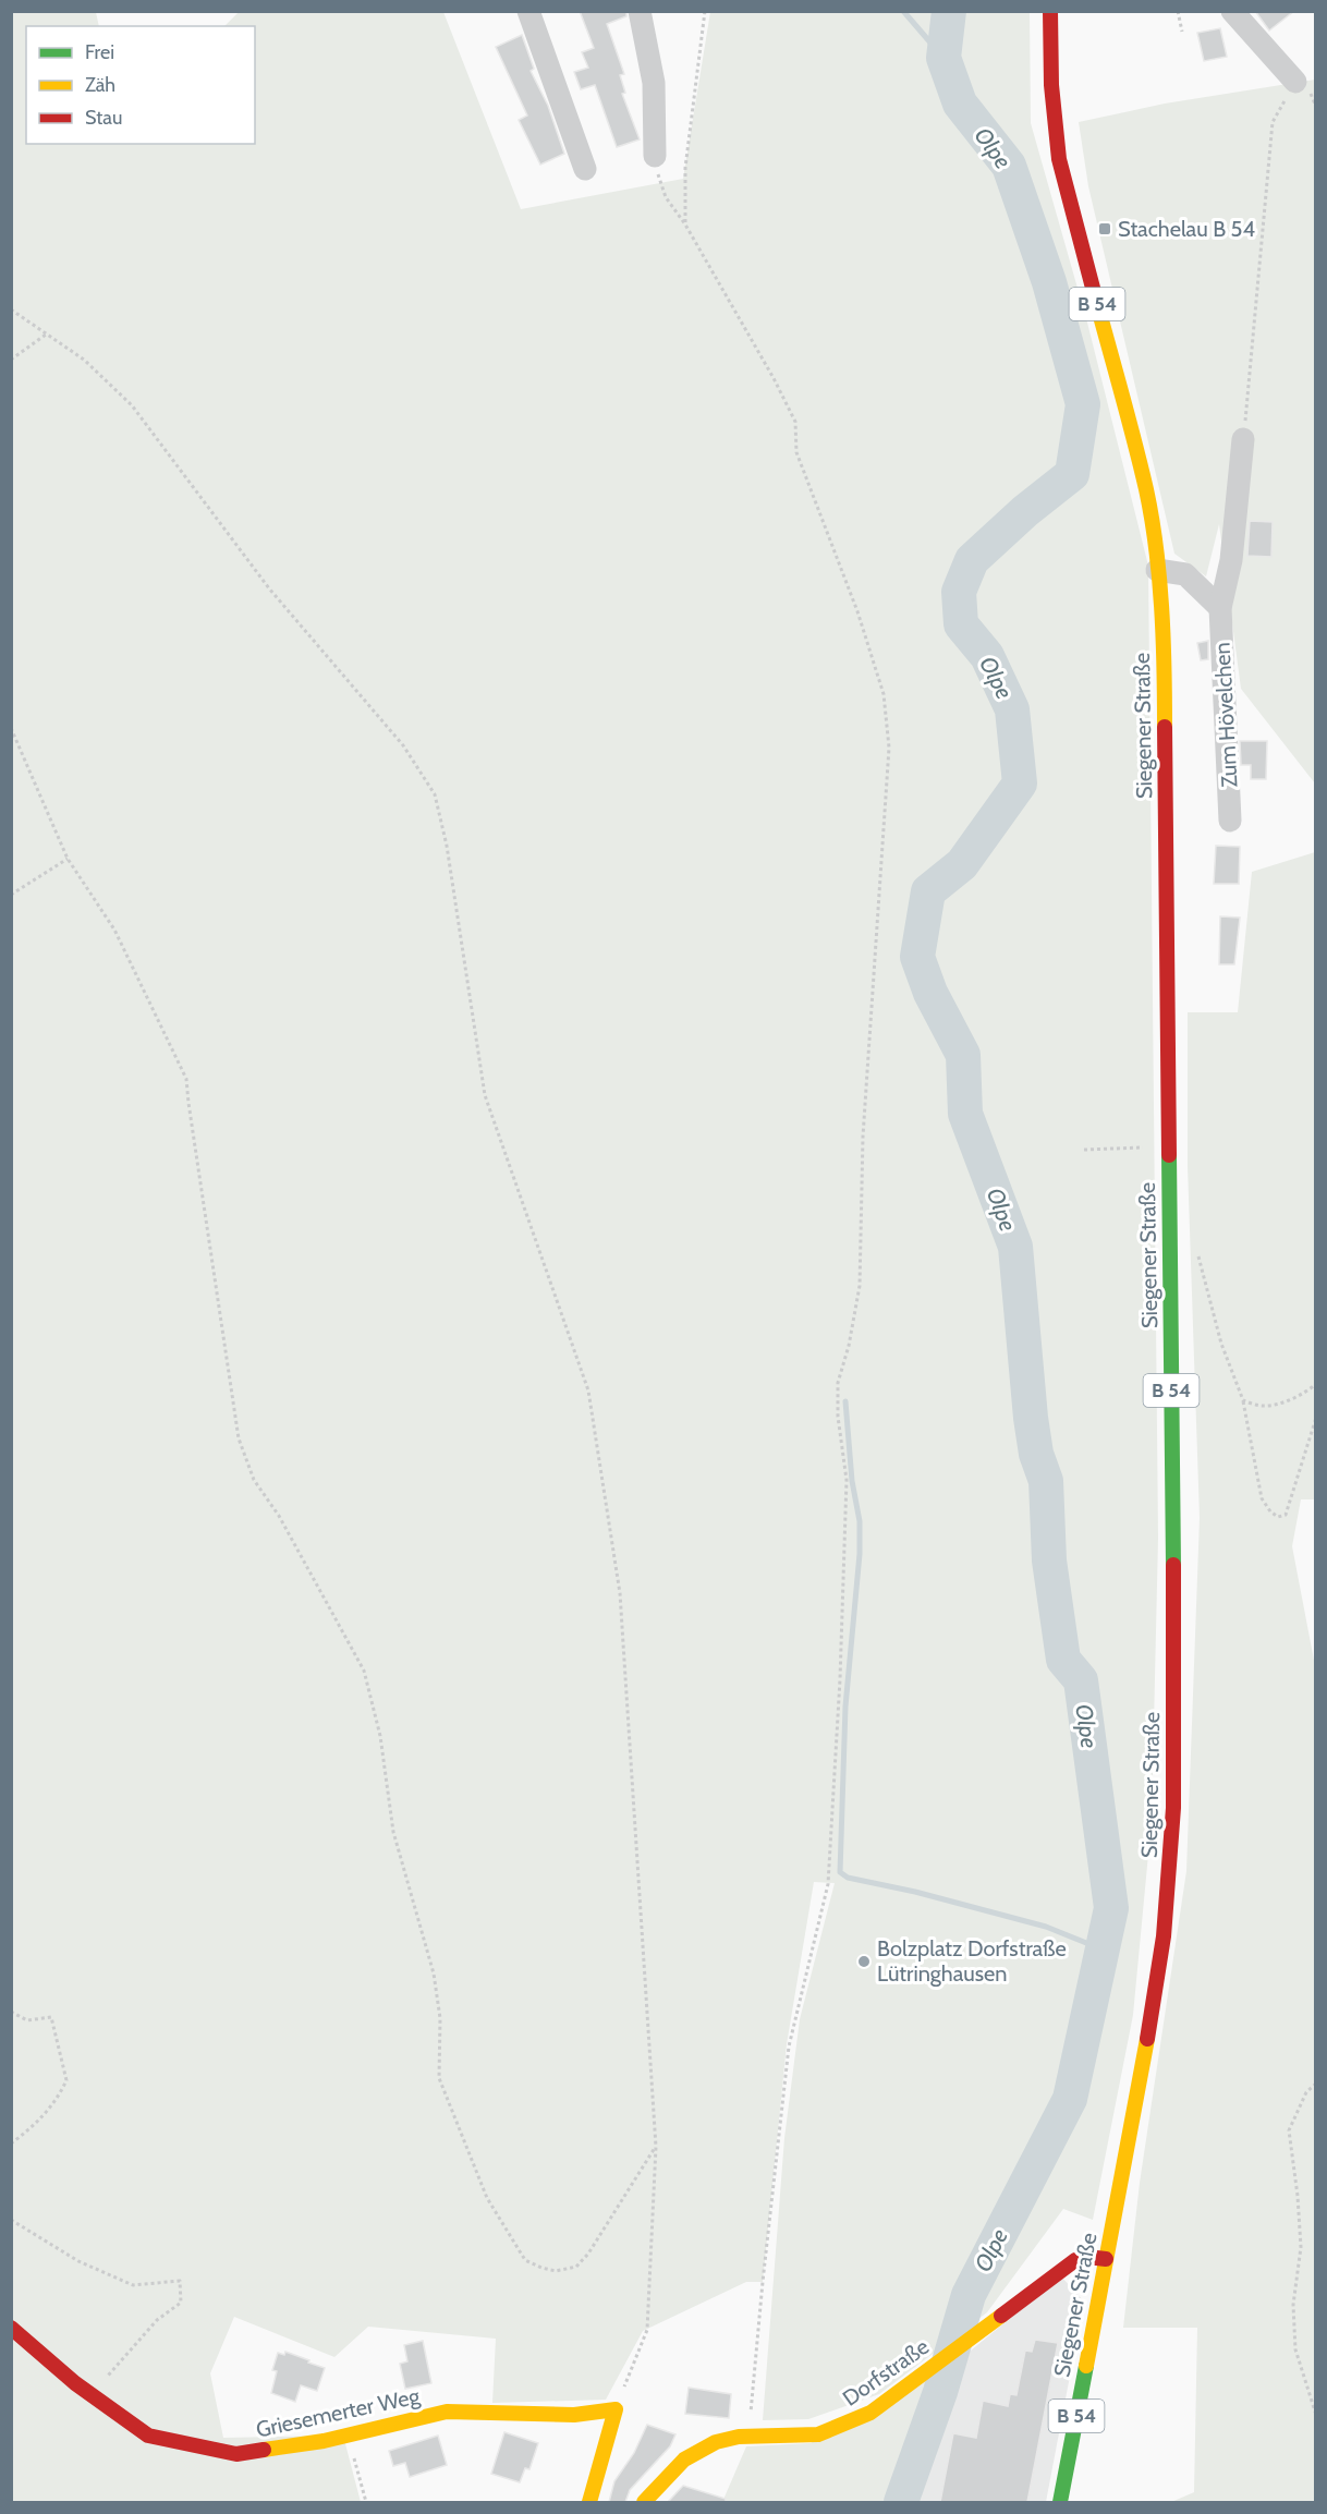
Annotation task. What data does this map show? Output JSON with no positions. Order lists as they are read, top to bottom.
{
  "streets": {
    "main road": [
      "B 54",
      "Siegener Straße",
      "Dorfstraße",
      "Griesemerter Weg"
    ],
    "street": ["Zum Hövelchen"]
  },
  "crossings": [
    ["Siegener Straße", "Dorfstraße"]
  ],
  "water": ["Olpe"],
  "places": {
    "transit": ["Stachelau B 54"],
    "other": ["Bolzplatz Dorfstraße Lütringhausen"]
  },
  "legend": ["Frei", "Zäh", "Stau"]
}
